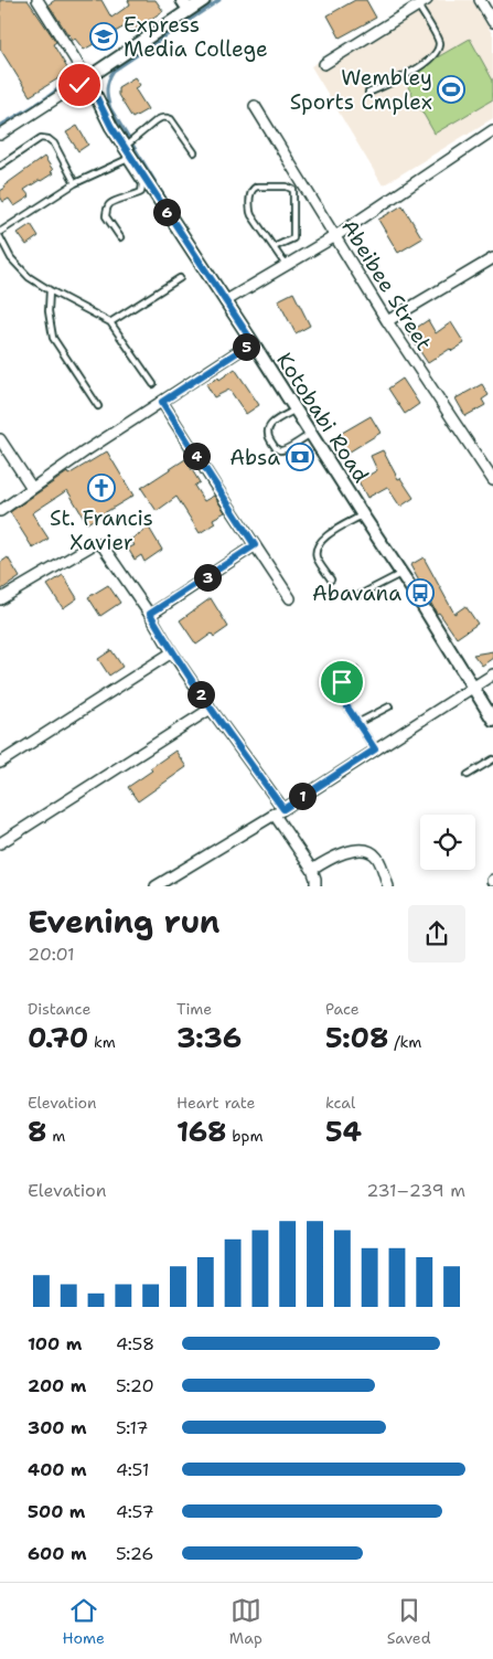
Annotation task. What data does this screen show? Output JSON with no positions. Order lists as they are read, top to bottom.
{
  "streets": {
    "street": ["Abeibee Street", "Kotobabi Road"]
  },
  "places": {
    "school or university": ["Express Media College"],
    "sports": ["Wembley Sports Cmplex"],
    "bank": ["Absa"],
    "church": ["St. Francis Xavier"],
    "bus stop": ["Abavana"]
  },
  "page": {
    "pins": [
      "6",
      "5",
      "4",
      "3",
      "2",
      "1"
    ],
    "heading": ["Evening run", "20:01"],
    "stats": [
      ["Distance", "0.70 km"],
      ["Time", "3:36"],
      ["Pace", "5:08 /km"],
      ["Elevation", "8 m"],
      ["Heart rate", "168 bpm"],
      ["kcal", "54"]
    ],
    "chart": ["Elevation", "231–239 m"],
    "list": [
      {
        "name": "100 m",
        "note": "4:58"
      },
      {
        "name": "200 m",
        "note": "5:20"
      },
      {
        "name": "300 m",
        "note": "5:17"
      },
      {
        "name": "400 m",
        "note": "4:51"
      },
      {
        "name": "500 m",
        "note": "4:57"
      },
      {
        "name": "600 m",
        "note": "5:26"
      }
    ],
    "tabs": ["Home", "Map", "Saved"]
  }
}
